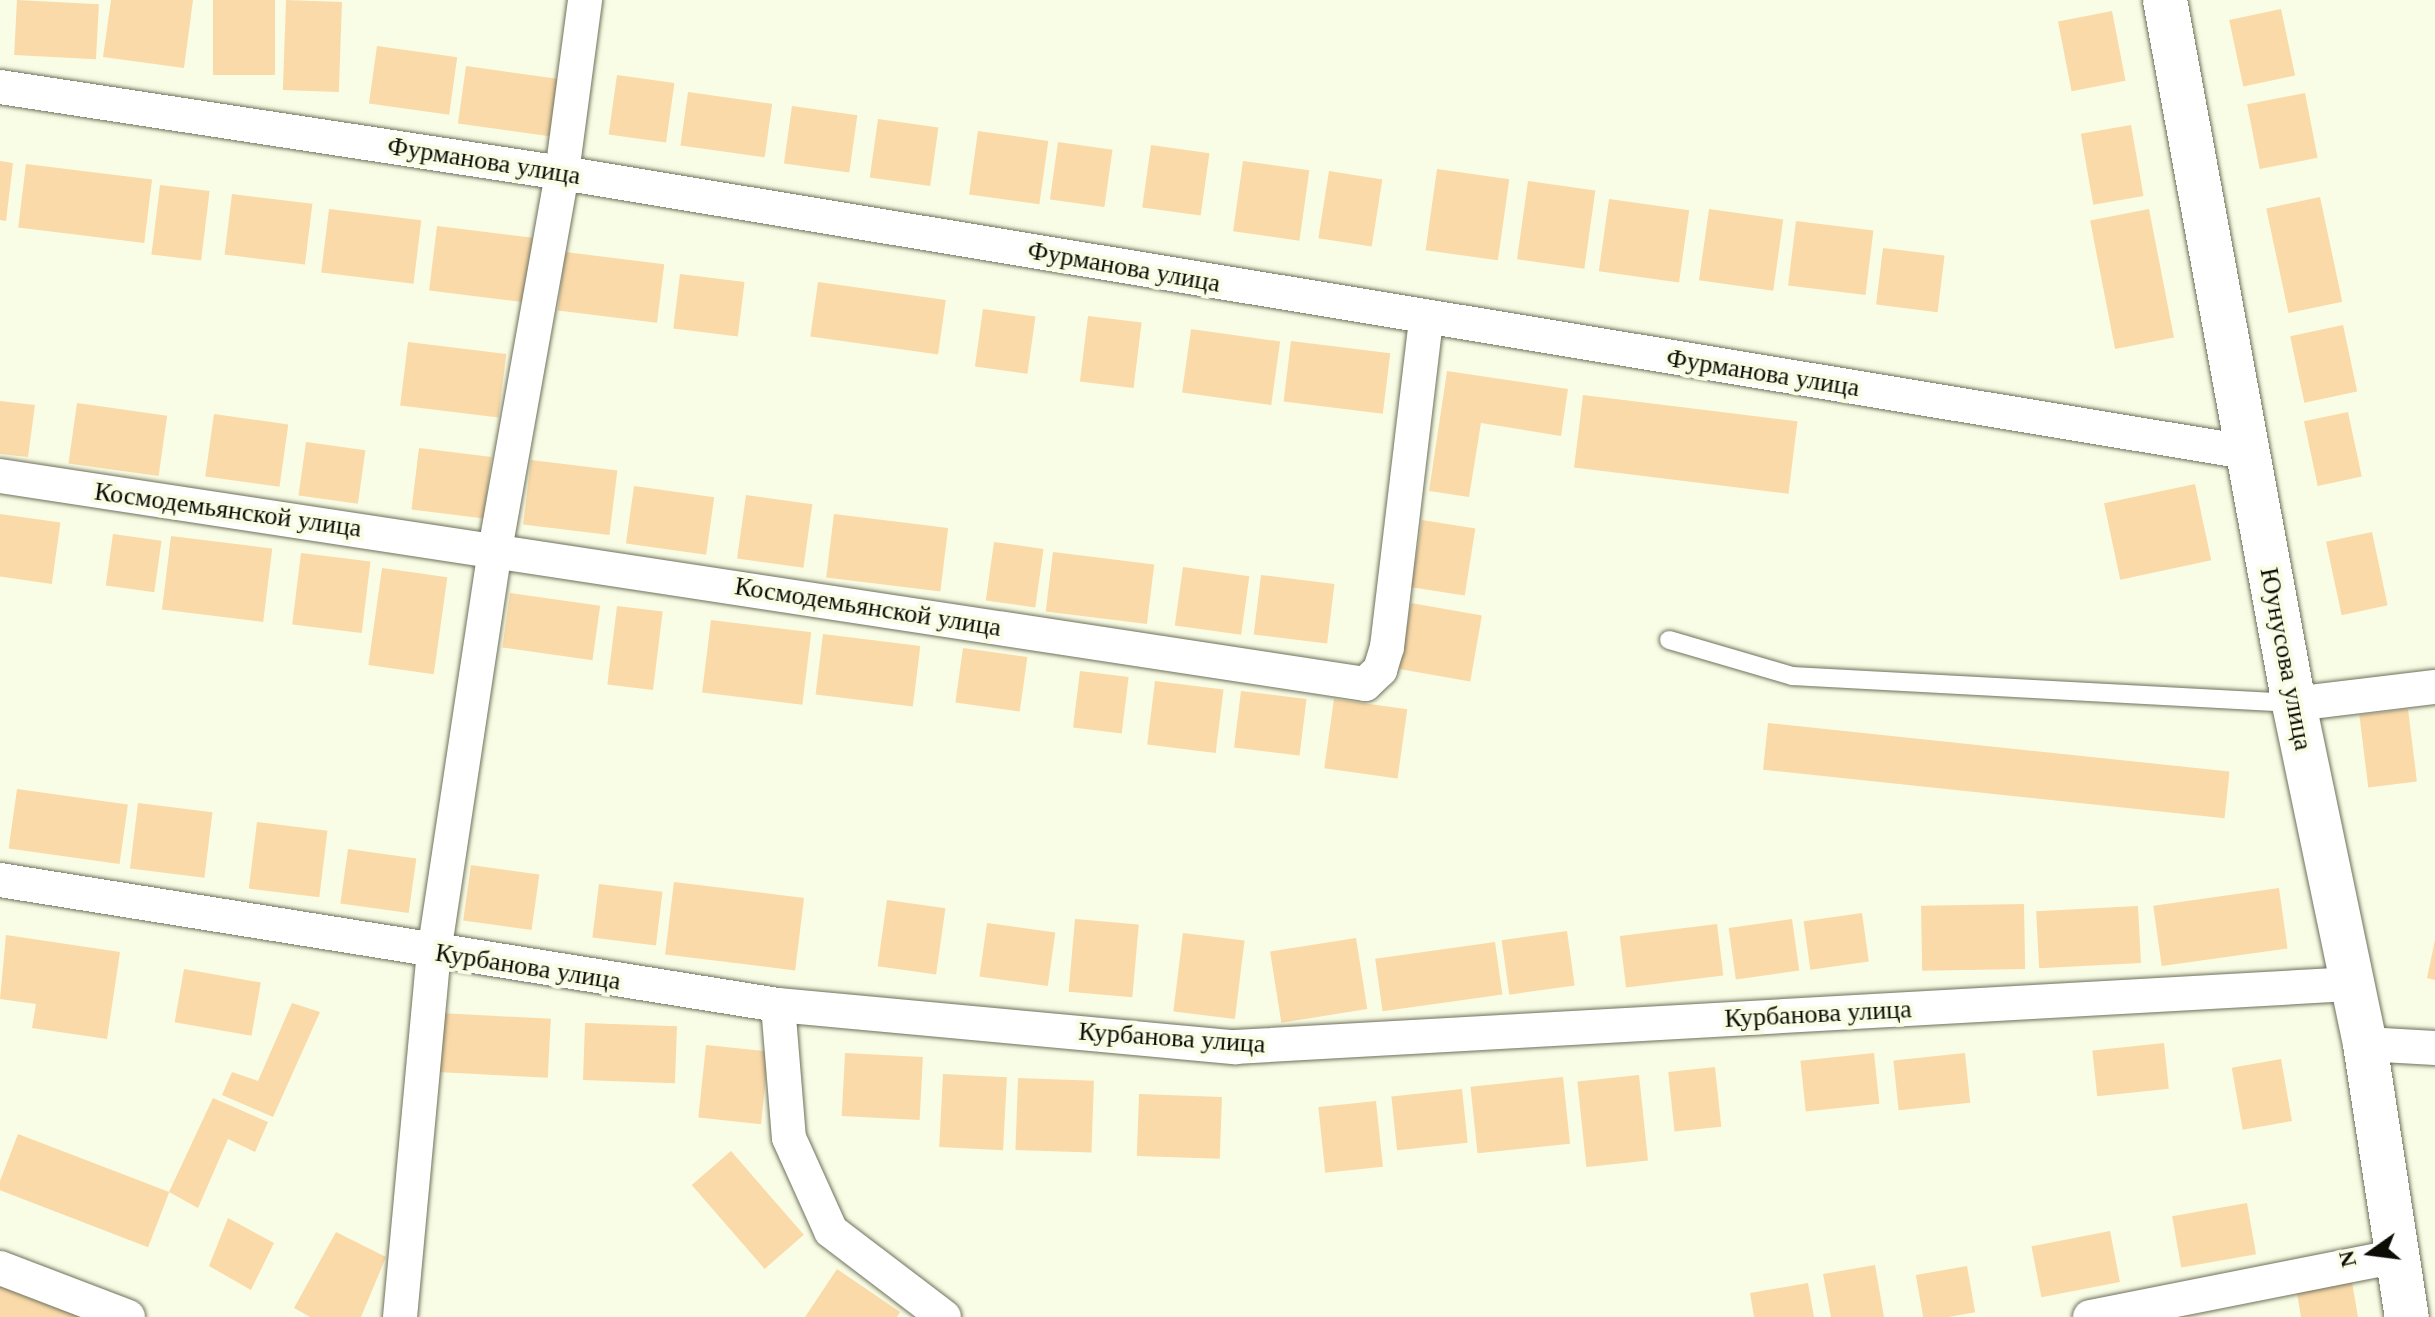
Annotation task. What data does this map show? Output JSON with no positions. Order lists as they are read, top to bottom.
{
  "streets": {
    "street": [
      "Фурманова улица",
      "Космодемьянской улица",
      "Юунусова улица",
      "Курбанова улица"
    ]
  },
  "crossings": [
    ["Фурманова улица", "Космодемьянской улица"],
    ["Фурманова улица", "Юунусова улица"],
    ["Юунусова улица", "Курбанова улица"]
  ],
  "north": "left"
}
